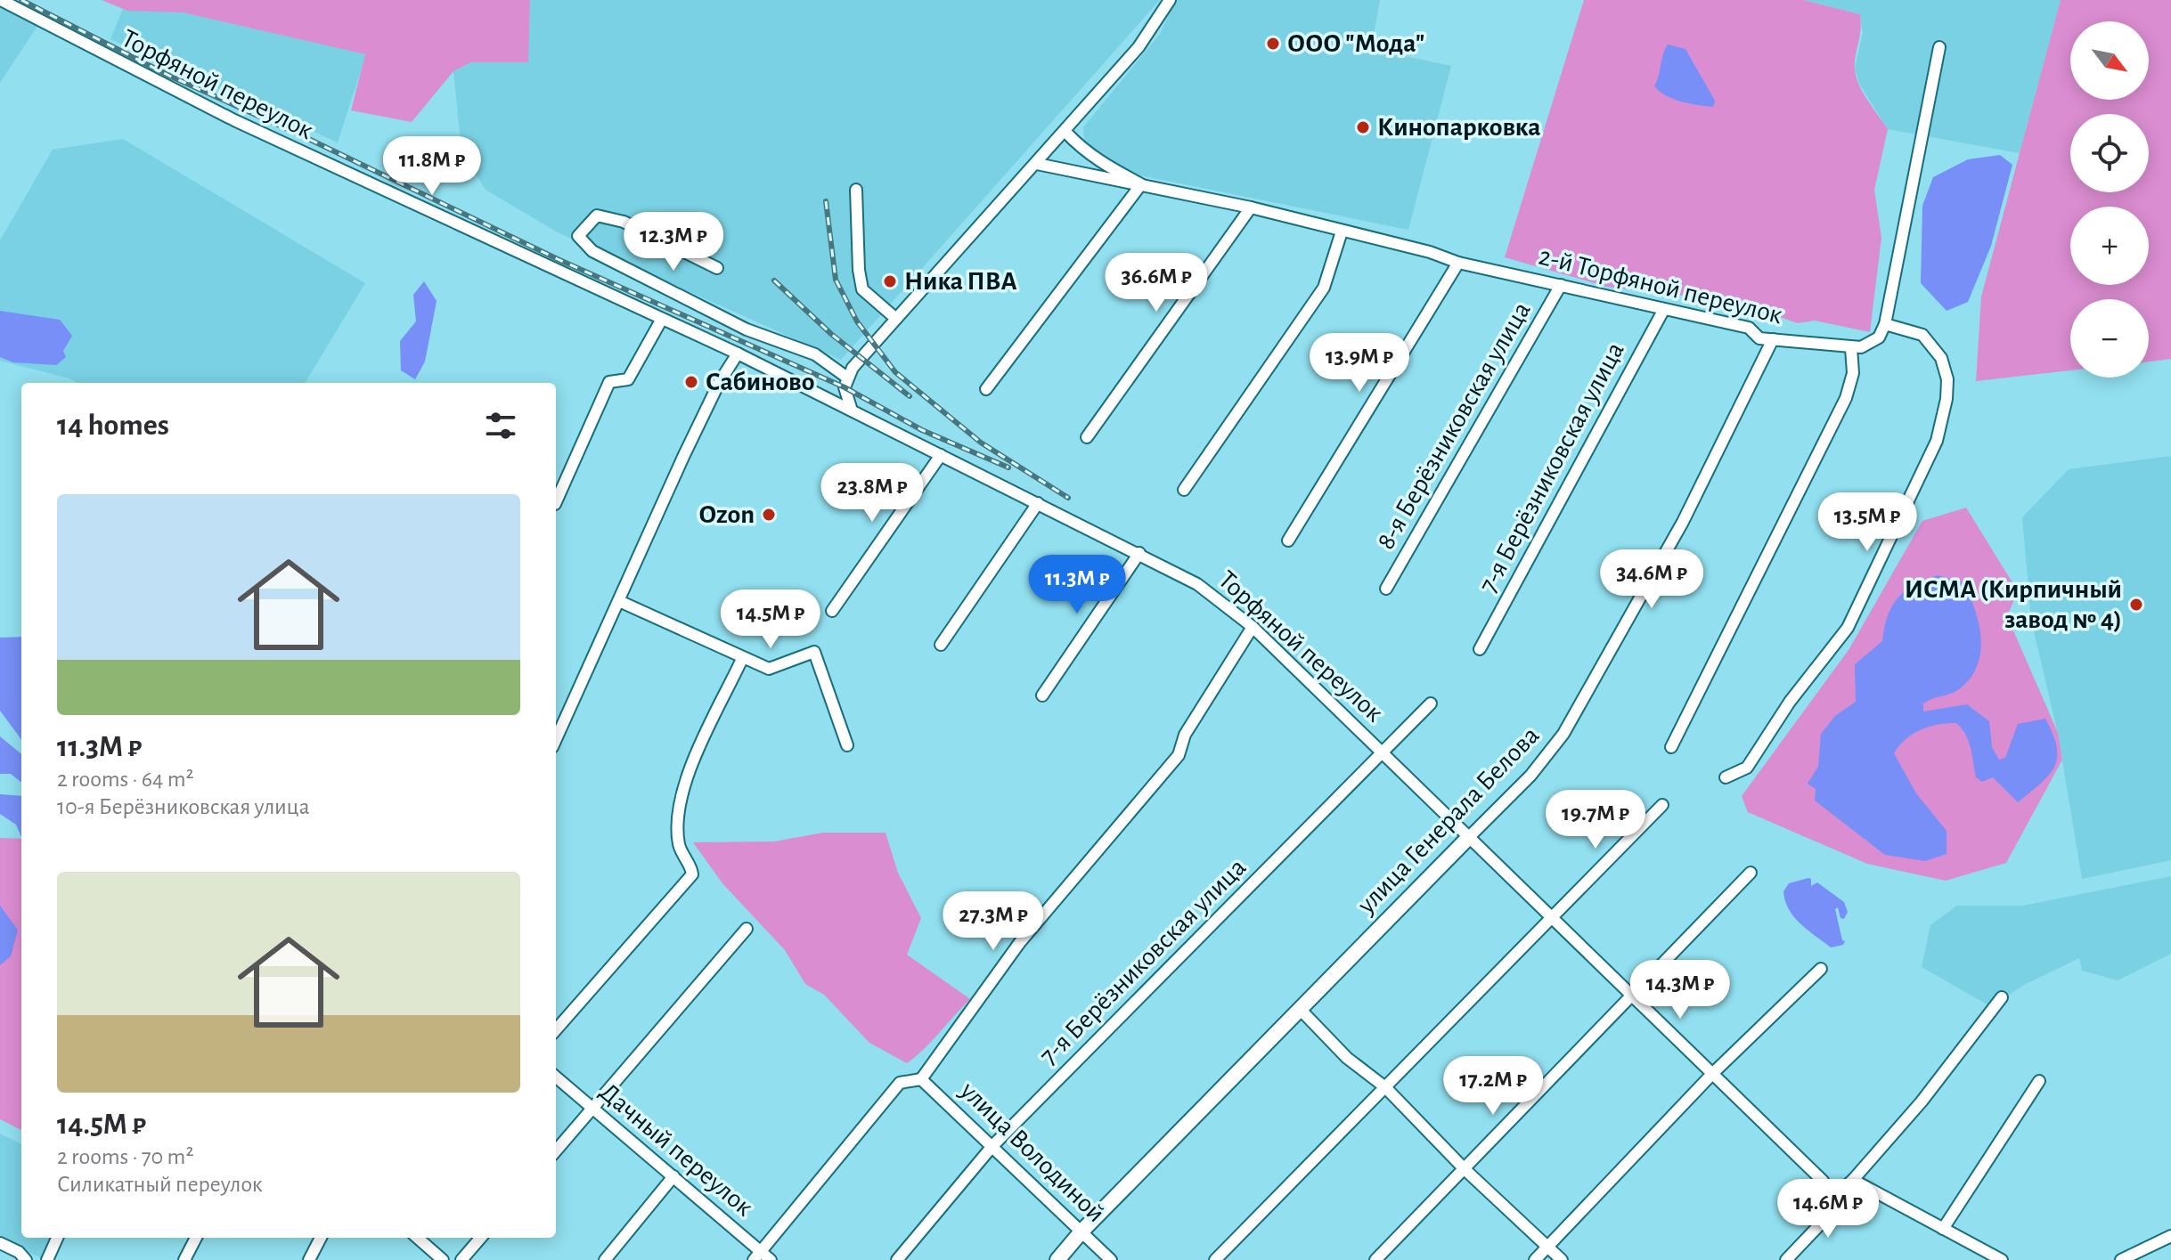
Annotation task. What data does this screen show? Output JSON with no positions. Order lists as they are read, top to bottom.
{
  "streets": {
    "main road": ["улица Генерала Белова"],
    "street": [
      "Торфяной переулок",
      "2-й Торфяной переулок",
      "8-я Берёзниковская улица",
      "7-я Берёзниковская улица",
      "Дачный переулок",
      "улица Володиной"
    ]
  },
  "crossings": [
    ["Торфяной переулок", "7-я Берёзниковская улица"],
    ["Торфяной переулок", "улица Генерала Белова"],
    ["2-й Торфяной переулок", "8-я Берёзниковская улица"],
    ["2-й Торфяной переулок", "7-я Берёзниковская улица"],
    ["2-й Торфяной переулок", "улица Генерала Белова"],
    ["7-я Берёзниковская улица", "улица Володиной"],
    ["улица Генерала Белова", "улица Володиной"]
  ],
  "places": [
    "ООО \"Мода\"",
    "Кинопарковка",
    "Ника ПВА",
    "Сабиново",
    "Ozon",
    "ИСМА (Кирпичный завод № 4)"
  ],
  "north": "bottom right",
  "page": {
    "map_buttons": ["+", "−"],
    "price": [
      "11.8M ₽",
      "12.3M ₽",
      "36.6M ₽",
      "13.9M ₽",
      "23.8M ₽",
      "13.5M ₽",
      "34.6M ₽",
      "11.3M ₽",
      "14.5M ₽",
      "19.7M ₽",
      "27.3M ₽",
      "14.3M ₽",
      "17.2M ₽",
      "14.6M ₽"
    ],
    "heading": "14 homes",
    "list": [
      {
        "name": "11.3M ₽",
        "note": "2 rooms · 64 m² · 10-я Берёзниковская улица"
      },
      {
        "name": "14.5M ₽",
        "note": "2 rooms · 70 m² · Силикатный переулок"
      }
    ]
  }
}
